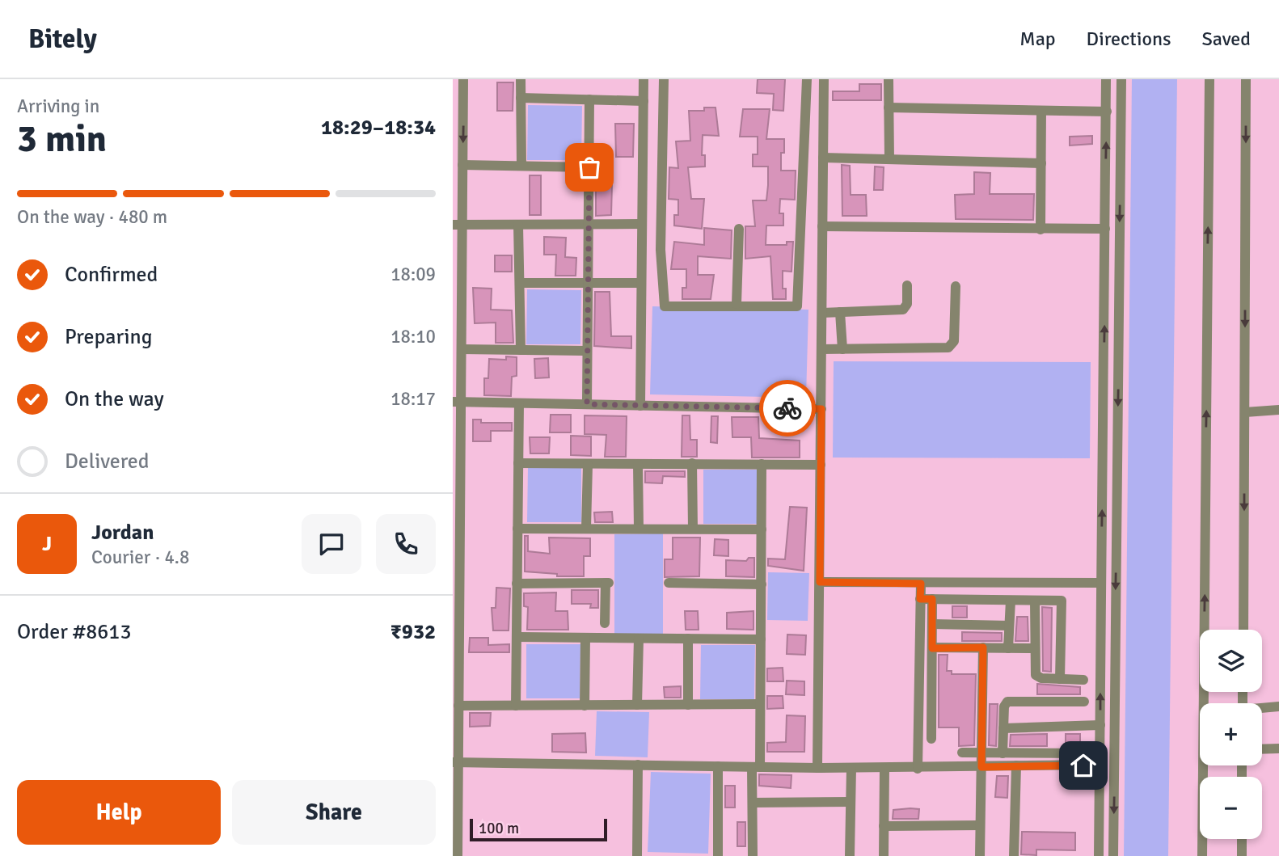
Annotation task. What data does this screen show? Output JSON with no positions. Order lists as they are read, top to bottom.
{
  "scale_bar": "100 m",
  "page": {
    "header": "Bitely",
    "nav": ["Map", "Directions", "Saved"],
    "heading": ["3 min", "Arriving in", "18:29–18:34"],
    "panel": [
      "Jordan",
      "Courier · 4.8",
      "Order #8613",
      "₹932"
    ],
    "bar": "On the way · 480 m",
    "list": [
      ["Confirmed", "18:09"],
      ["Preparing", "18:10"],
      ["On the way", "18:17"],
      "Delivered"
    ],
    "round": "J",
    "map_buttons": ["+", "−"],
    "buttons": ["Help", "Share"],
    "scale": "100 m"
  }
}
